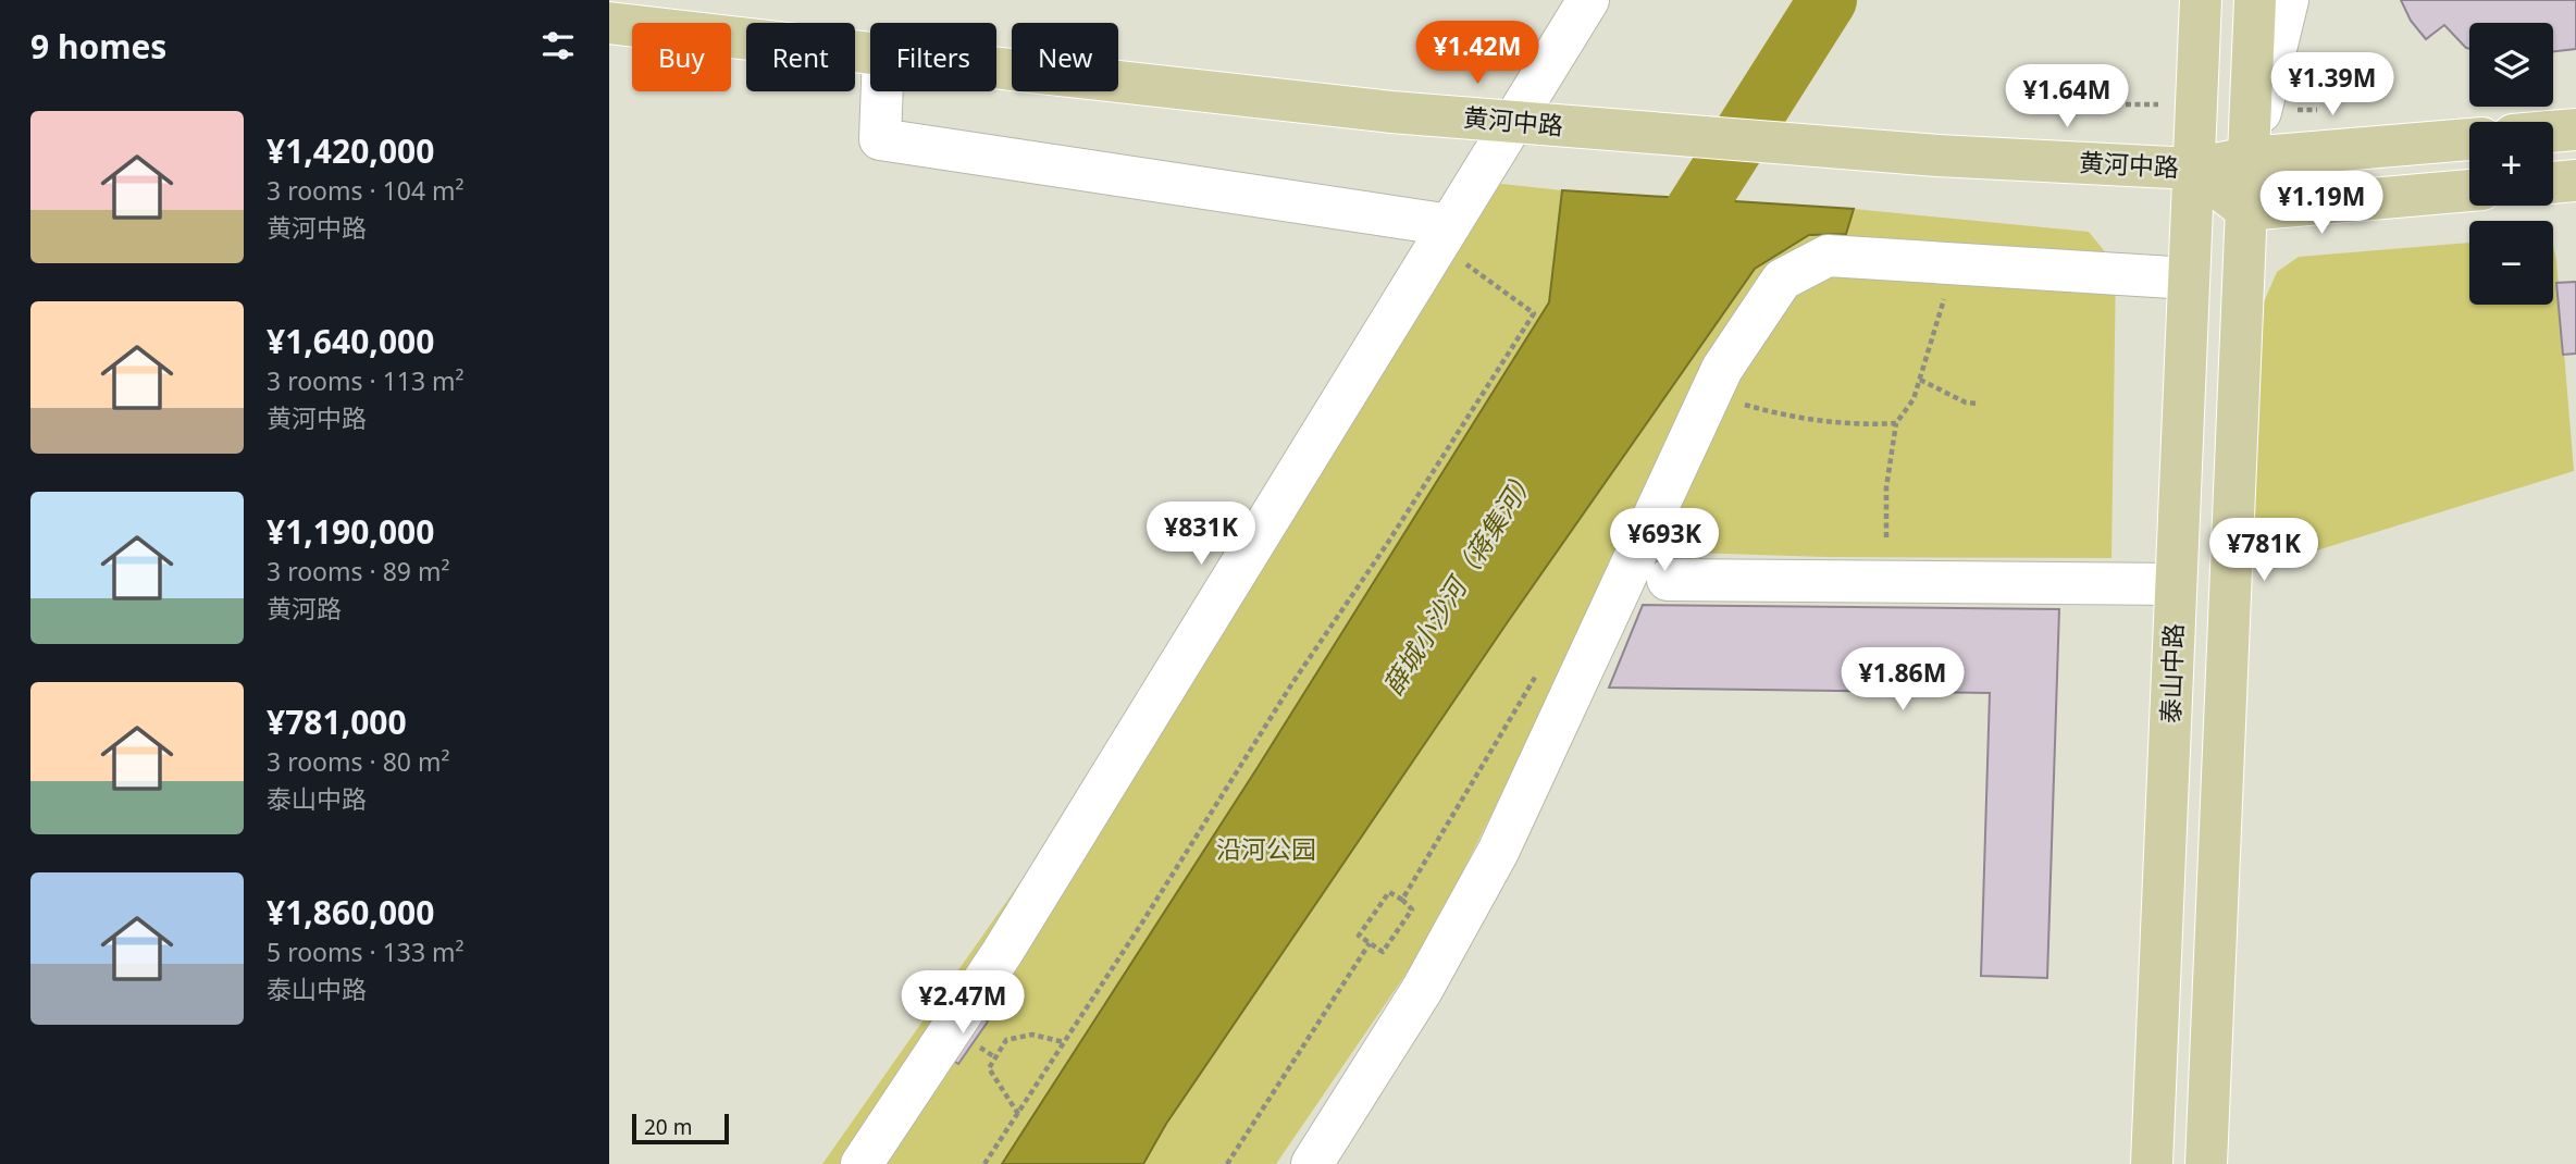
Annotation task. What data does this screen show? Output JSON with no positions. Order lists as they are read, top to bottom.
{
  "streets": {
    "main road": ["黄河中路", "泰山中路"]
  },
  "crossings": [
    ["黄河中路", "泰山中路"]
  ],
  "water": ["薛城小沙河（蒋集河）"],
  "parks": ["沿河公园"],
  "scale_bar": "20 m",
  "page": {
    "heading": "9 homes",
    "price": [
      "¥1.42M",
      "¥1.39M",
      "¥1.64M",
      "¥1.19M",
      "¥831K",
      "¥693K",
      "¥781K",
      "¥1.86M",
      "¥2.47M"
    ],
    "map_buttons": ["+", "−"],
    "chip": [
      "Buy",
      "Rent",
      "Filters",
      "New"
    ],
    "list": [
      {
        "name": "¥1,420,000",
        "note": "3 rooms · 104 m² · 黄河中路"
      },
      {
        "name": "¥1,640,000",
        "note": "3 rooms · 113 m² · 黄河中路"
      },
      {
        "name": "¥1,190,000",
        "note": "3 rooms · 89 m² · 黄河路"
      },
      {
        "name": "¥781,000",
        "note": "3 rooms · 80 m² · 泰山中路"
      },
      {
        "name": "¥1,860,000",
        "note": "5 rooms · 133 m² · 泰山中路"
      }
    ],
    "scale": "20 m"
  }
}
